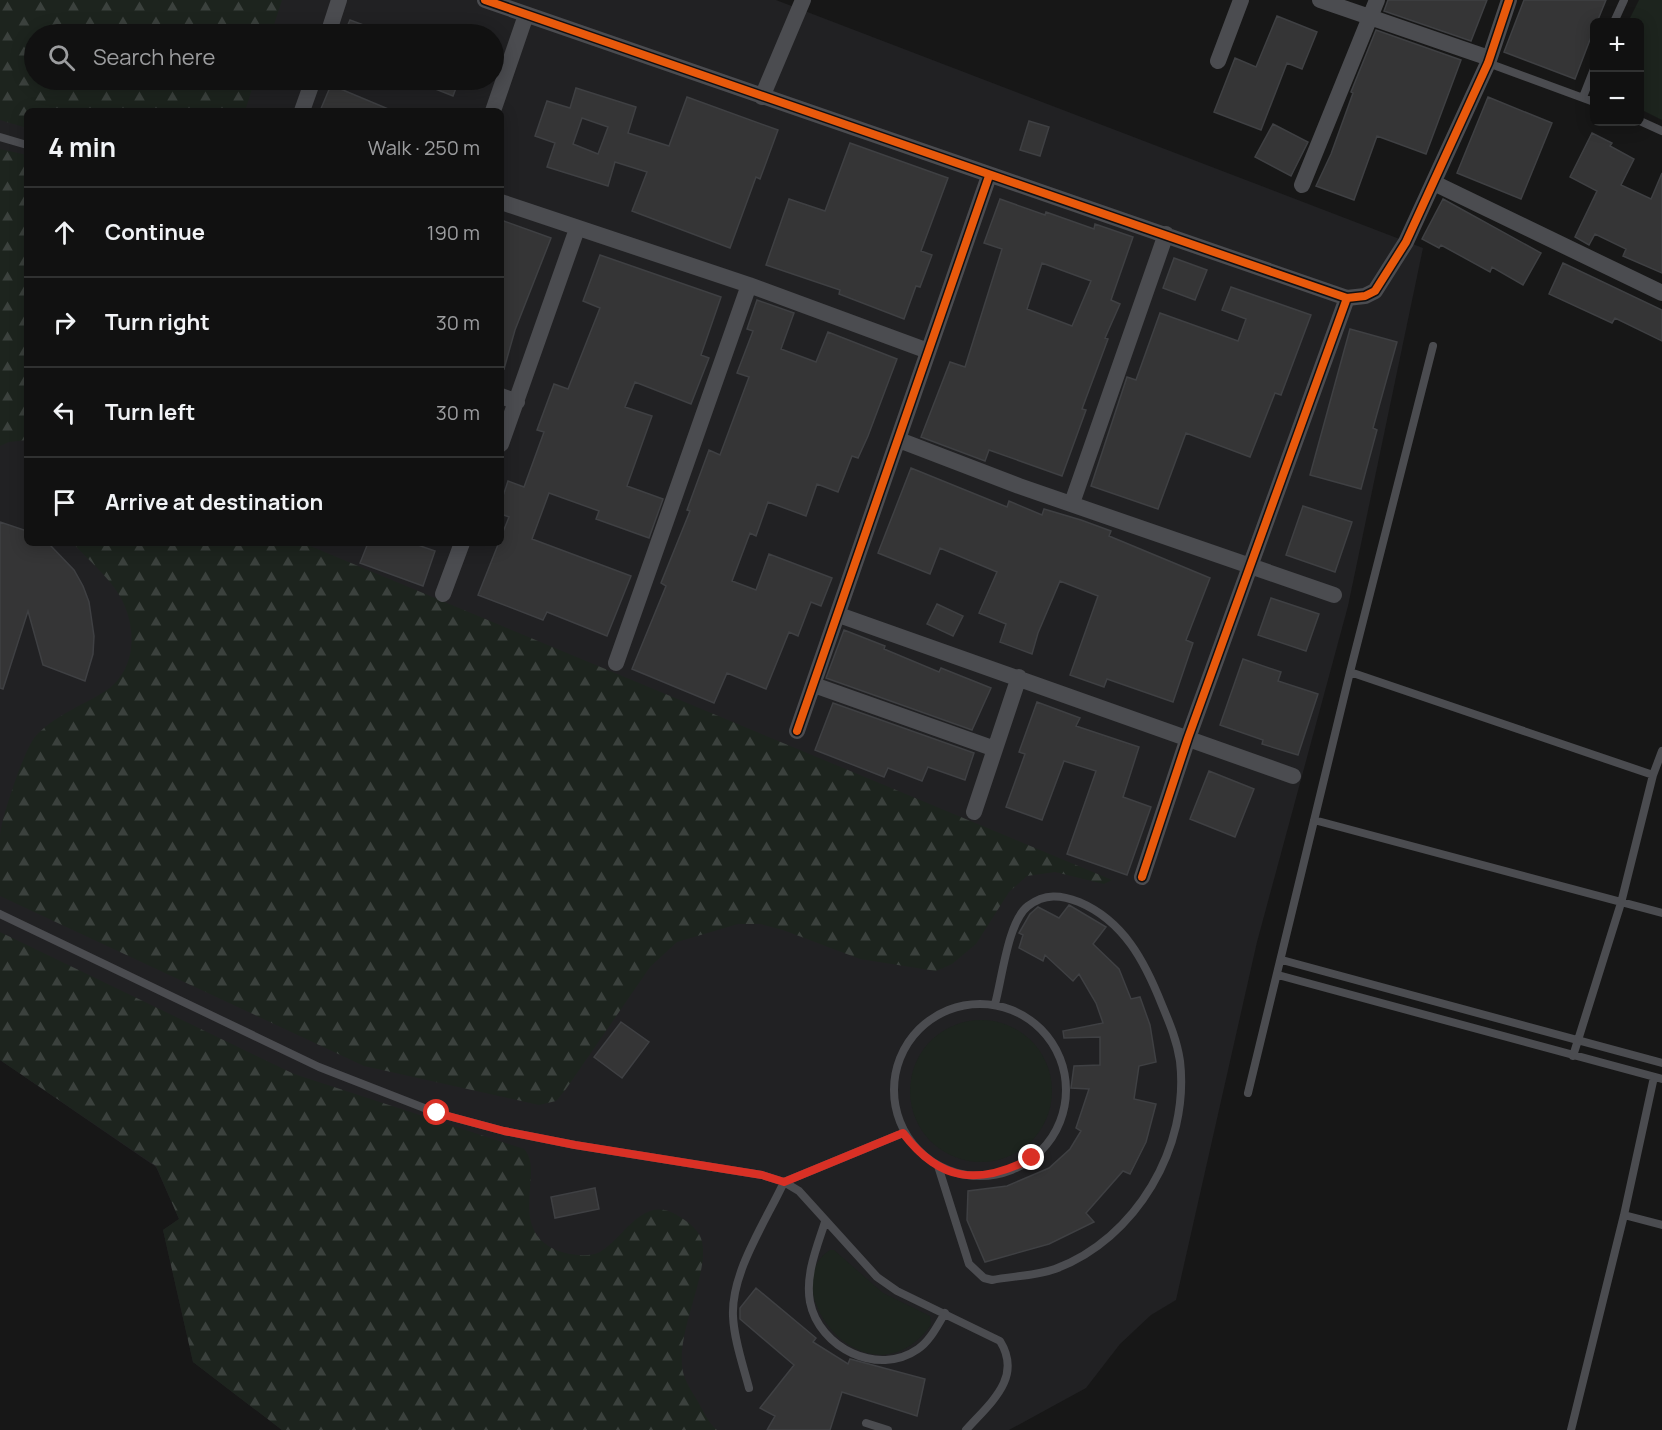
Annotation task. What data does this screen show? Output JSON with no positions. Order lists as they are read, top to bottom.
{
  "page": {
    "map_buttons": ["+", "−"],
    "search": "Search here",
    "heading": ["4 min", "Walk · 250 m"],
    "list": [
      ["Continue", "190 m"],
      ["Turn right", "30 m"],
      ["Turn left", "30 m"],
      "Arrive at destination"
    ]
  }
}
